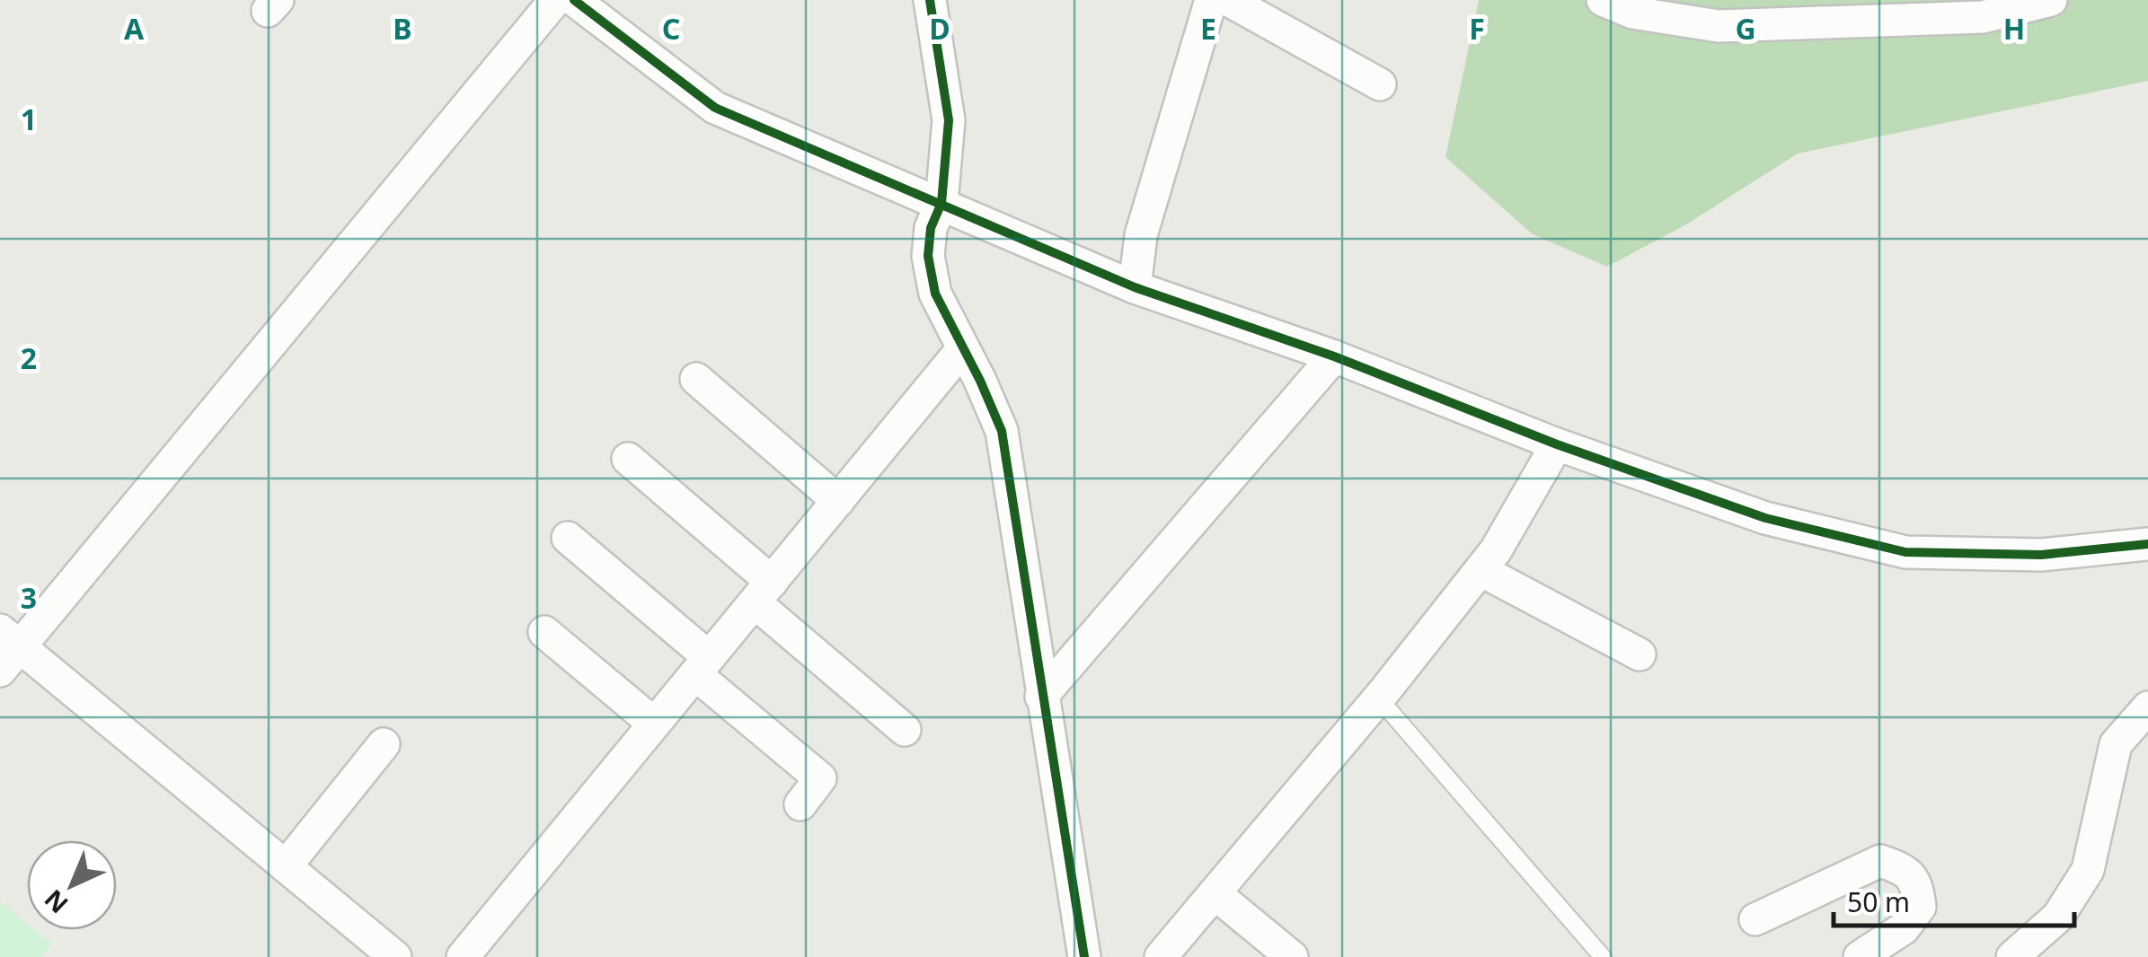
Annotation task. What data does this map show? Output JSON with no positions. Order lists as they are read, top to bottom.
{
  "scale_bar": "50 m",
  "north": "bottom left",
  "grid": {
    "columns": [
      "A",
      "B",
      "C",
      "D",
      "E",
      "F",
      "G",
      "H"
    ],
    "rows": ["1", "2", "3"]
  }
}
